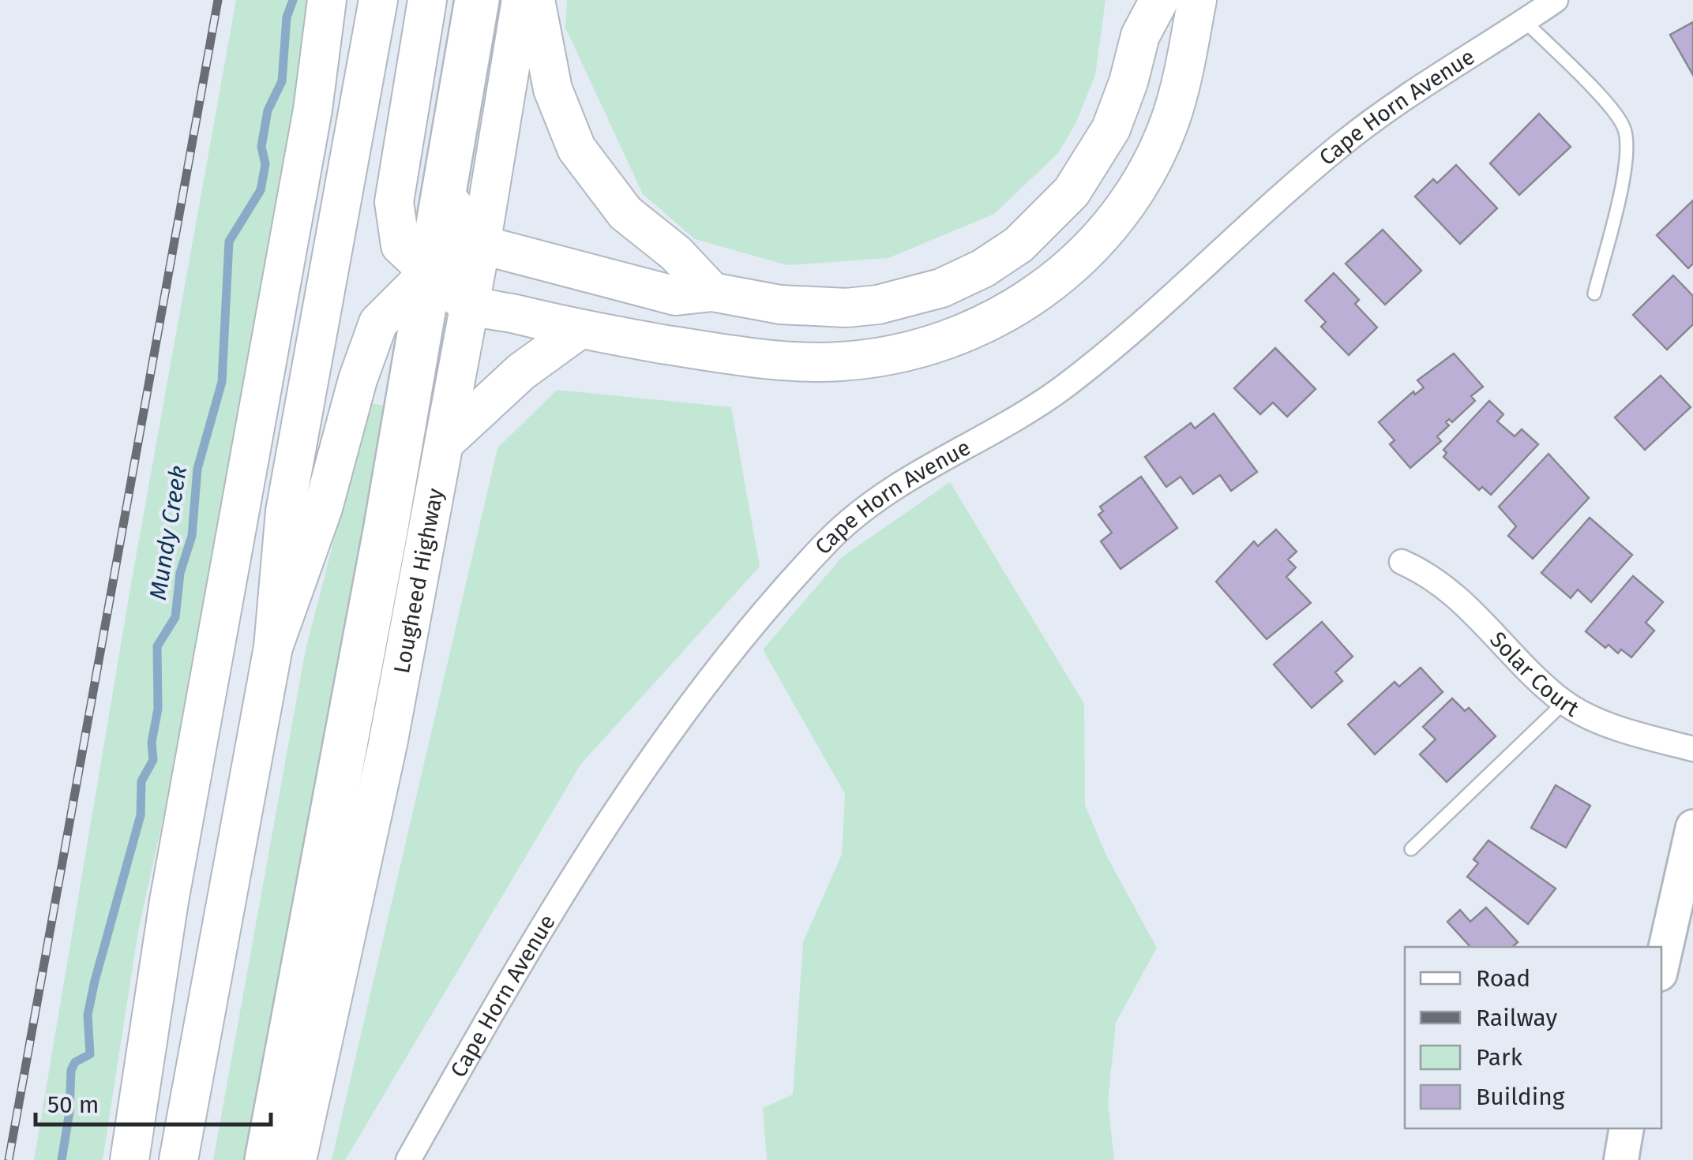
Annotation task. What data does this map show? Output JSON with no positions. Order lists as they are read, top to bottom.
{
  "streets": {
    "main road": ["Lougheed Highway"],
    "street": ["Cape Horn Avenue", "Solar Court"]
  },
  "water": ["Mundy Creek"],
  "legend": [
    "Road",
    "Railway",
    "Park",
    "Building"
  ],
  "scale_bar": "50 m"
}
